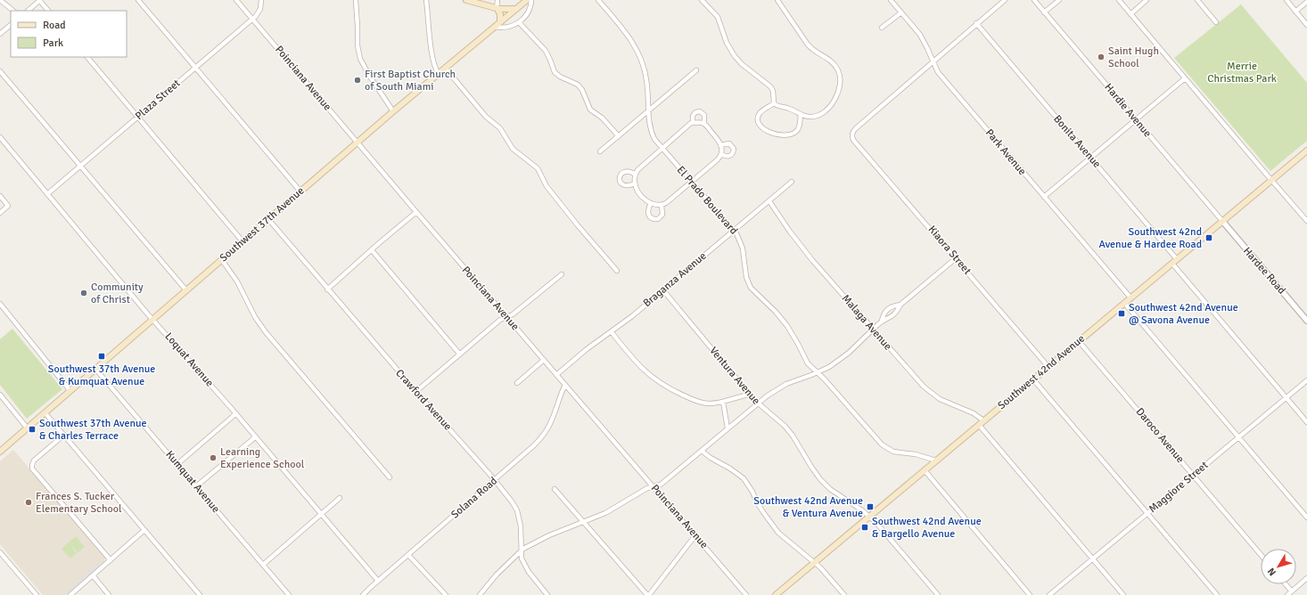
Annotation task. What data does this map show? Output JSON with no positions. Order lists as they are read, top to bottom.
{
  "streets": {
    "main road": ["Southwest 37th Avenue", "Southwest 42nd Avenue"],
    "street": [
      "Poinciana Avenue",
      "Plaza Street",
      "Hardie Avenue",
      "Bonita Avenue",
      "Park Avenue",
      "El Prado Boulevard",
      "Kiaora Street",
      "Hardee Road",
      "Braganza Avenue",
      "Malaga Avenue",
      "Loquat Avenue",
      "Ventura Avenue",
      "Crawford Avenue",
      "Daroco Avenue",
      "Kumquat Avenue",
      "Maggiore Street",
      "Solana Road"
    ]
  },
  "crossings": [
    ["Poinciana Avenue", "Plaza Street"],
    ["Poinciana Avenue", "Southwest 37th Avenue"],
    ["Poinciana Avenue", "Braganza Avenue"],
    ["Poinciana Avenue", "Solana Road"],
    ["Plaza Street", "Loquat Avenue"],
    ["Hardie Avenue", "Hardee Road"],
    ["Hardie Avenue", "Southwest 42nd Avenue"],
    ["Bonita Avenue", "Southwest 42nd Avenue"],
    ["Park Avenue", "Kiaora Street"],
    ["Park Avenue", "Southwest 42nd Avenue"],
    ["El Prado Boulevard", "Braganza Avenue"],
    ["El Prado Boulevard", "Southwest 42nd Avenue"],
    ["Southwest 37th Avenue", "Loquat Avenue"],
    ["Southwest 37th Avenue", "Crawford Avenue"],
    ["Southwest 37th Avenue", "Kumquat Avenue"],
    ["Kiaora Street", "Southwest 42nd Avenue"],
    ["Hardee Road", "Southwest 42nd Avenue"],
    ["Braganza Avenue", "Malaga Avenue"],
    ["Braganza Avenue", "Ventura Avenue"],
    ["Malaga Avenue", "Southwest 42nd Avenue"],
    ["Malaga Avenue", "Maggiore Street"],
    ["Loquat Avenue", "Solana Road"],
    ["Southwest 42nd Avenue", "Ventura Avenue"],
    ["Southwest 42nd Avenue", "Daroco Avenue"],
    ["Crawford Avenue", "Solana Road"],
    ["Daroco Avenue", "Maggiore Street"]
  ],
  "parks": ["Merrie Christmas Park"],
  "places": {
    "other": [
      "Saint Hugh School",
      "First Baptist Church of South Miami",
      "Community of Christ",
      "Learning Experience School",
      "Frances S. Tucker Elementary School"
    ],
    "transit": [
      "Southwest 42nd Avenue & Hardee Road",
      "Southwest 42nd Avenue @ Savona Avenue",
      "Southwest 37th Avenue & Kumquat Avenue",
      "Southwest 37th Avenue & Charles Terrace",
      "Southwest 42nd Avenue & Ventura Avenue",
      "Southwest 42nd Avenue & Bargello Avenue"
    ]
  },
  "legend": ["Road", "Park"],
  "north": "bottom left"
}
